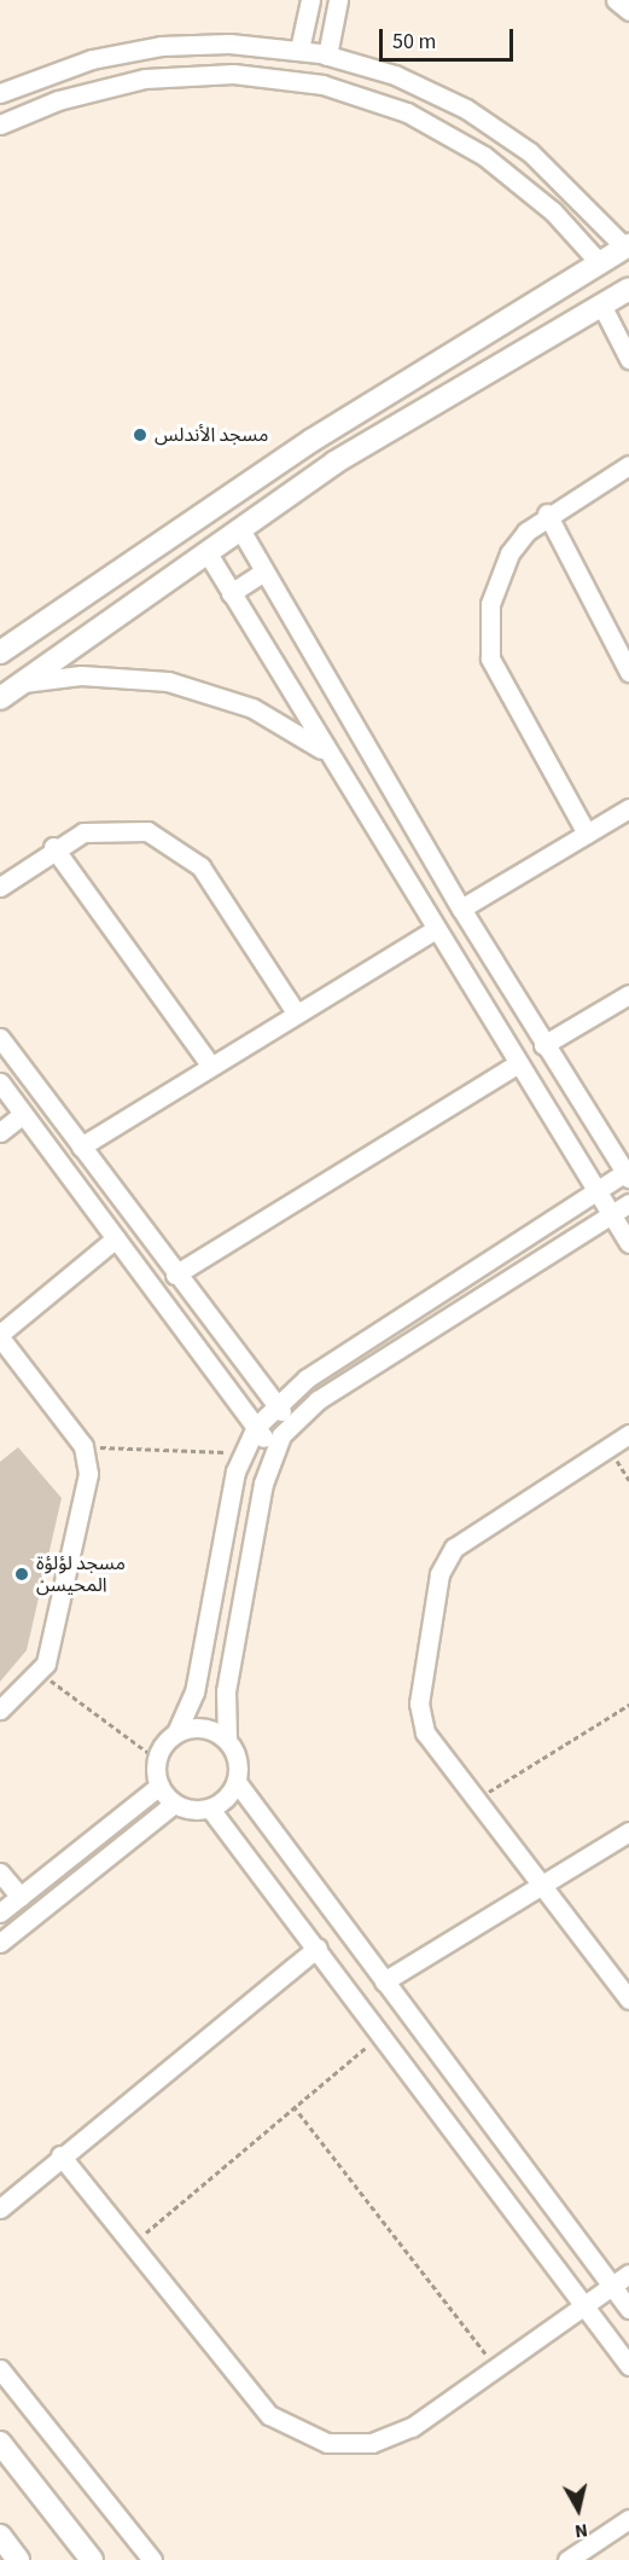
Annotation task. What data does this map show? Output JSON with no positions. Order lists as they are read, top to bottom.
{
  "places": ["مسجد الأندلس", "مسجد لؤلؤة المحيسن"],
  "scale_bar": "50 m",
  "north": "bottom"
}
